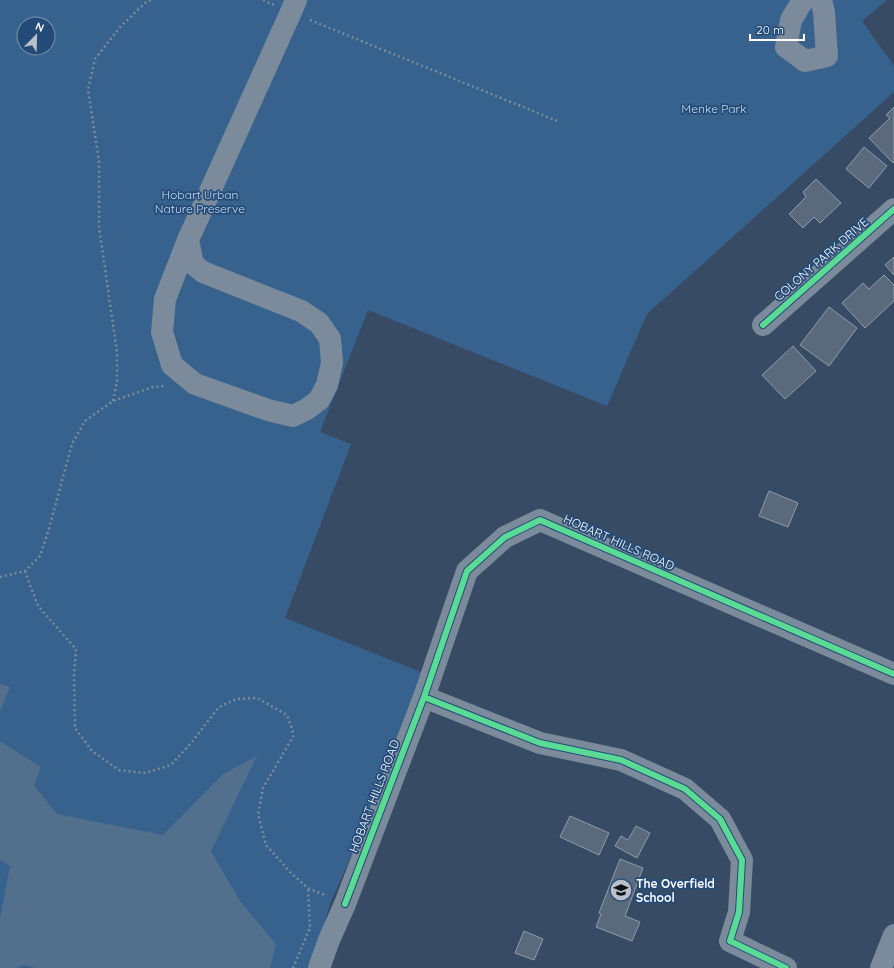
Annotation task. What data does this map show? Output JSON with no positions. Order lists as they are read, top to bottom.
{
  "streets": {
    "street": ["COLONY PARK DRIVE", "HOBART HILLS ROAD"]
  },
  "parks": ["Menke Park", "Hobart Urban Nature Preserve"],
  "places": {
    "school or university": ["The Overfield School"]
  },
  "scale_bar": "20 m",
  "north": "top right"
}
